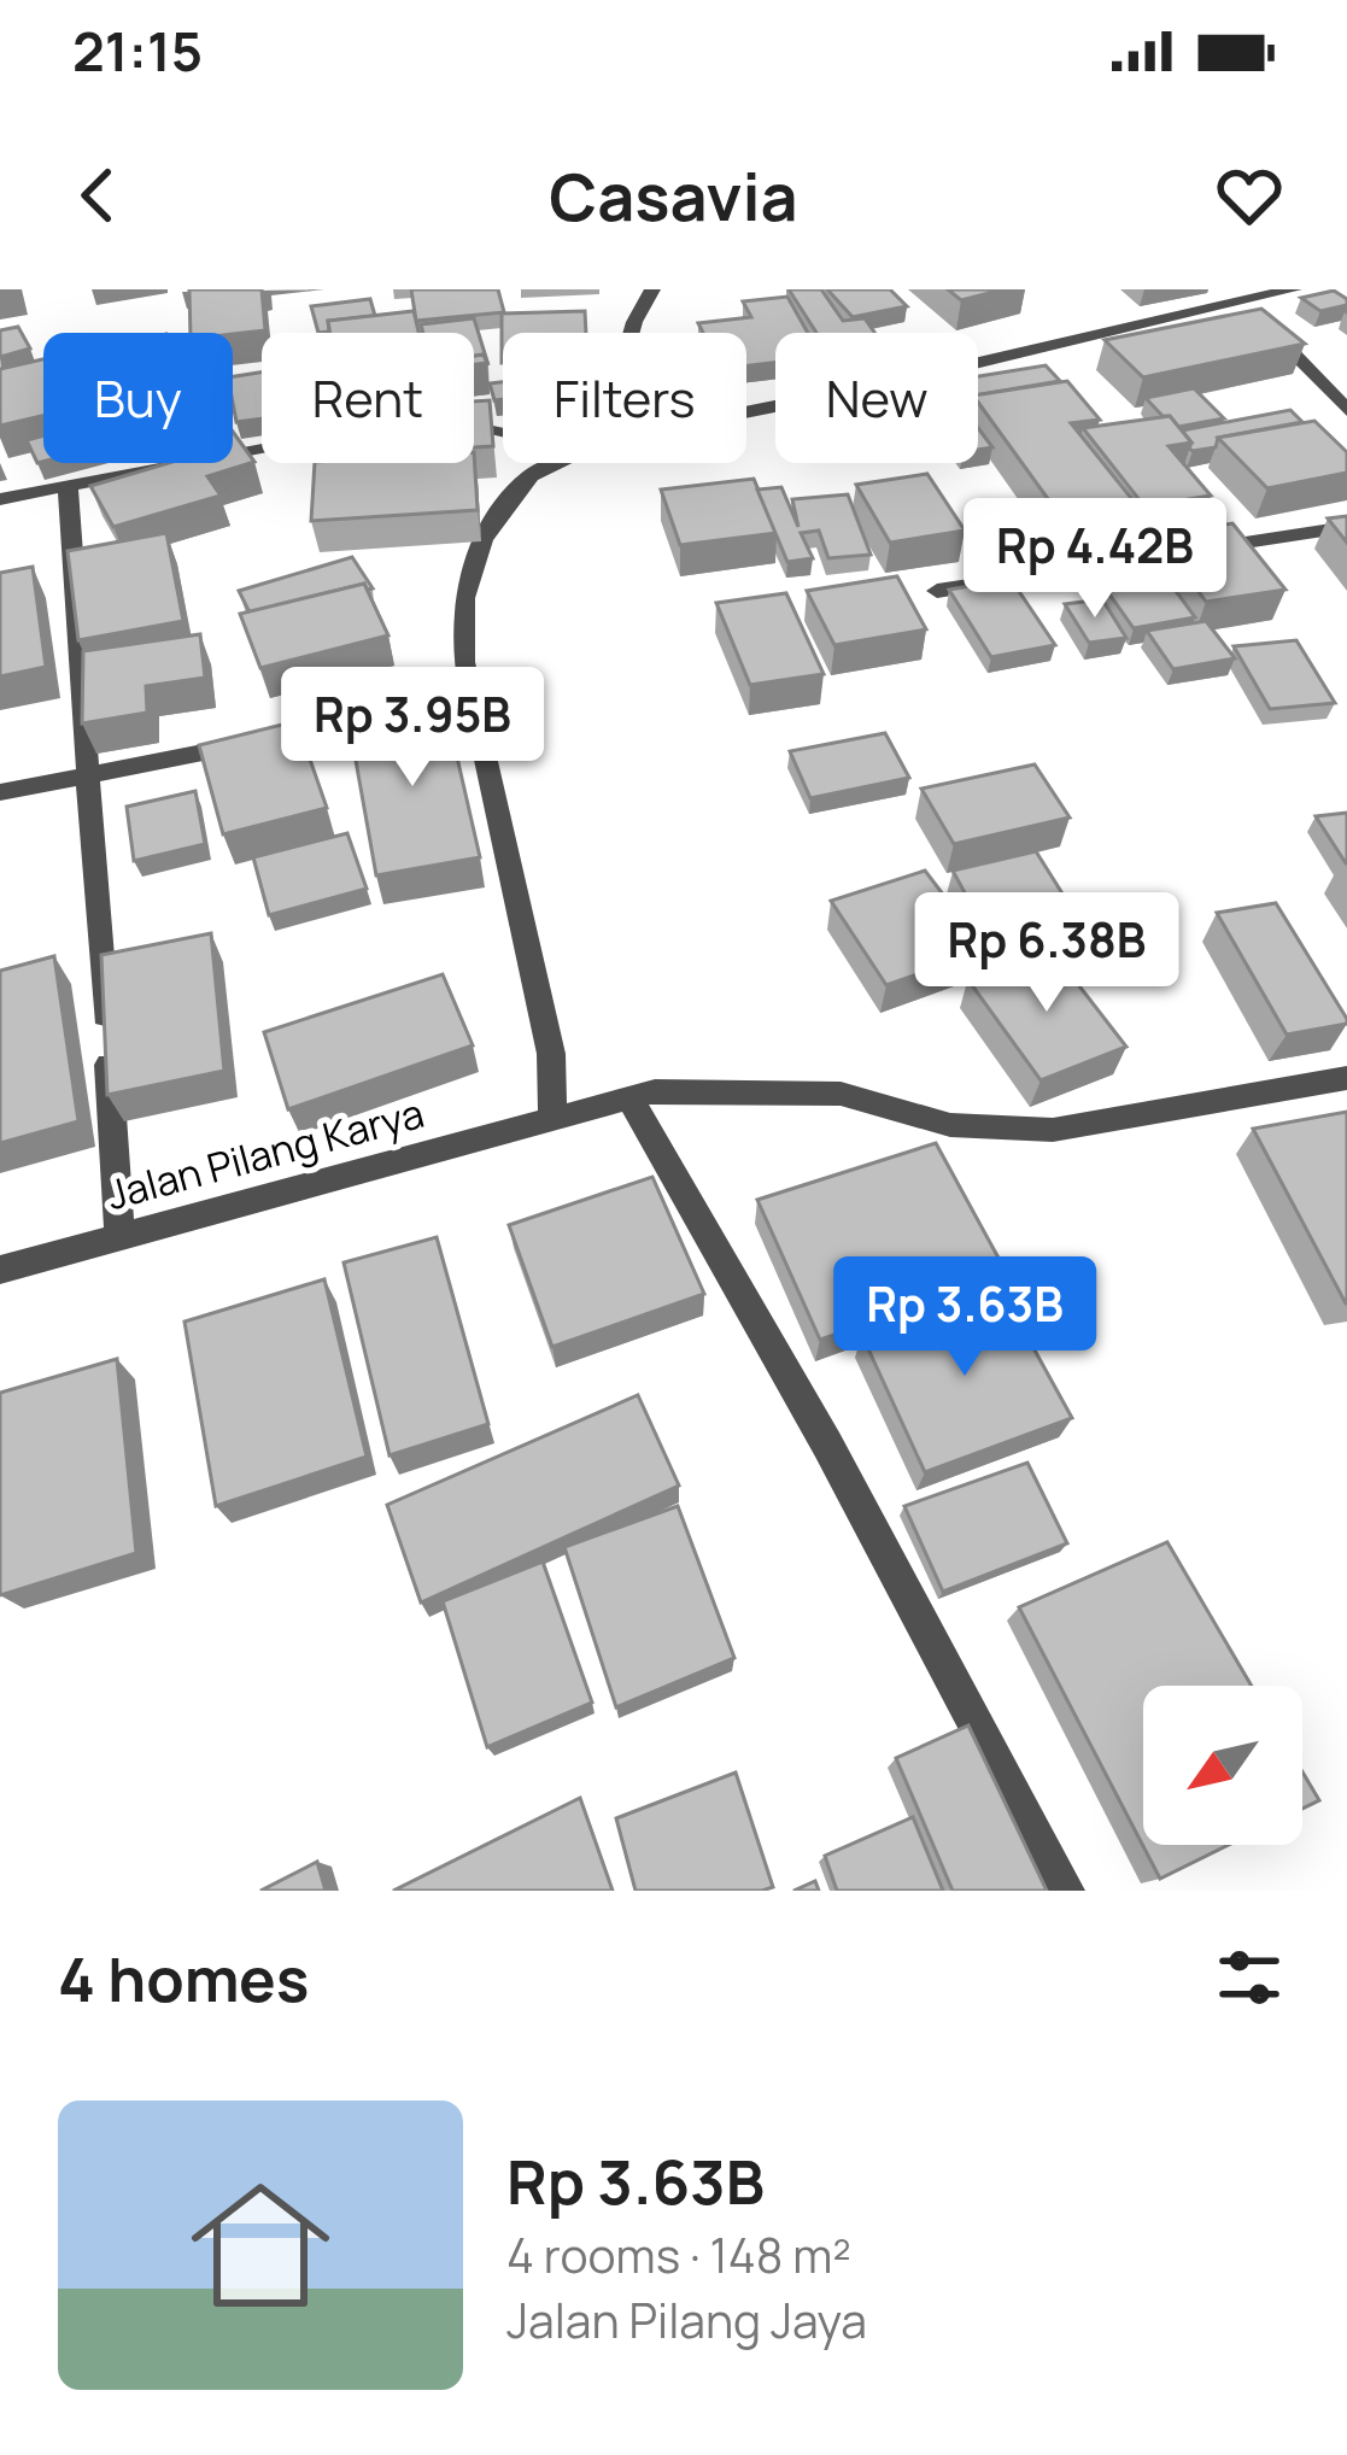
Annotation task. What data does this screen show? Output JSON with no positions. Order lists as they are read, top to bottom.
{
  "streets": {
    "street": ["Jalan Pilang Karya"]
  },
  "north": "bottom left",
  "page": {
    "status": "21:15",
    "header": "Casavia",
    "chip": [
      "Buy",
      "Rent",
      "Filters",
      "New"
    ],
    "price": [
      "Rp 4.42B",
      "Rp 3.95B",
      "Rp 6.38B",
      "Rp 3.63B"
    ],
    "heading": "4 homes",
    "list": [
      {
        "name": "Rp 3.63B",
        "note": "4 rooms · 148 m² · Jalan Pilang Jaya"
      }
    ]
  }
}
